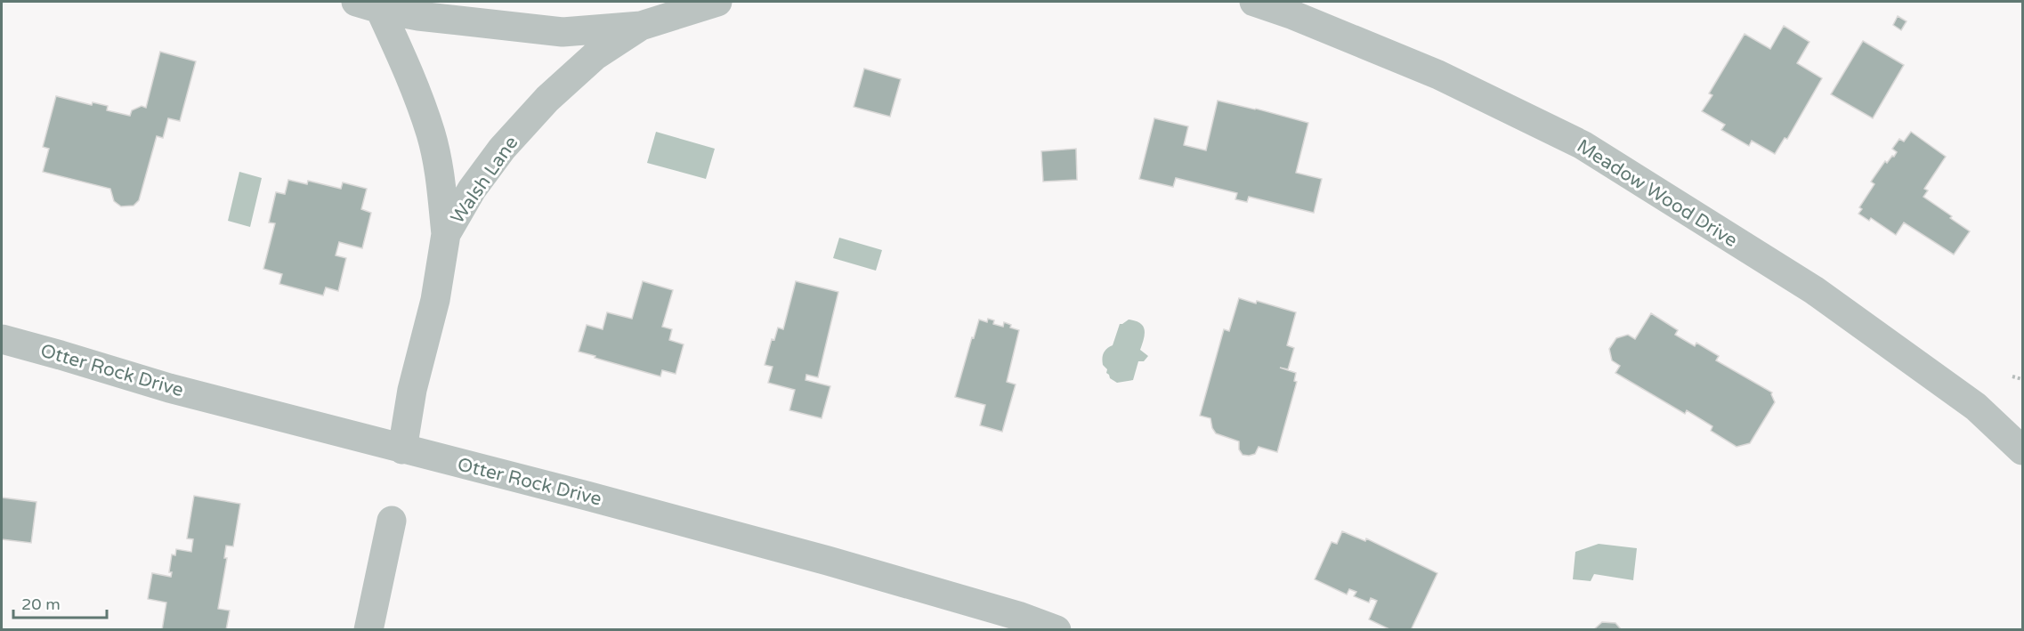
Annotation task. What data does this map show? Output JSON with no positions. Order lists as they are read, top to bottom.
{
  "streets": {
    "street": ["Walsh Lane", "Meadow Wood Drive", "Otter Rock Drive"]
  },
  "crossings": [
    ["Walsh Lane", "Otter Rock Drive"]
  ],
  "scale_bar": "20 m"
}
